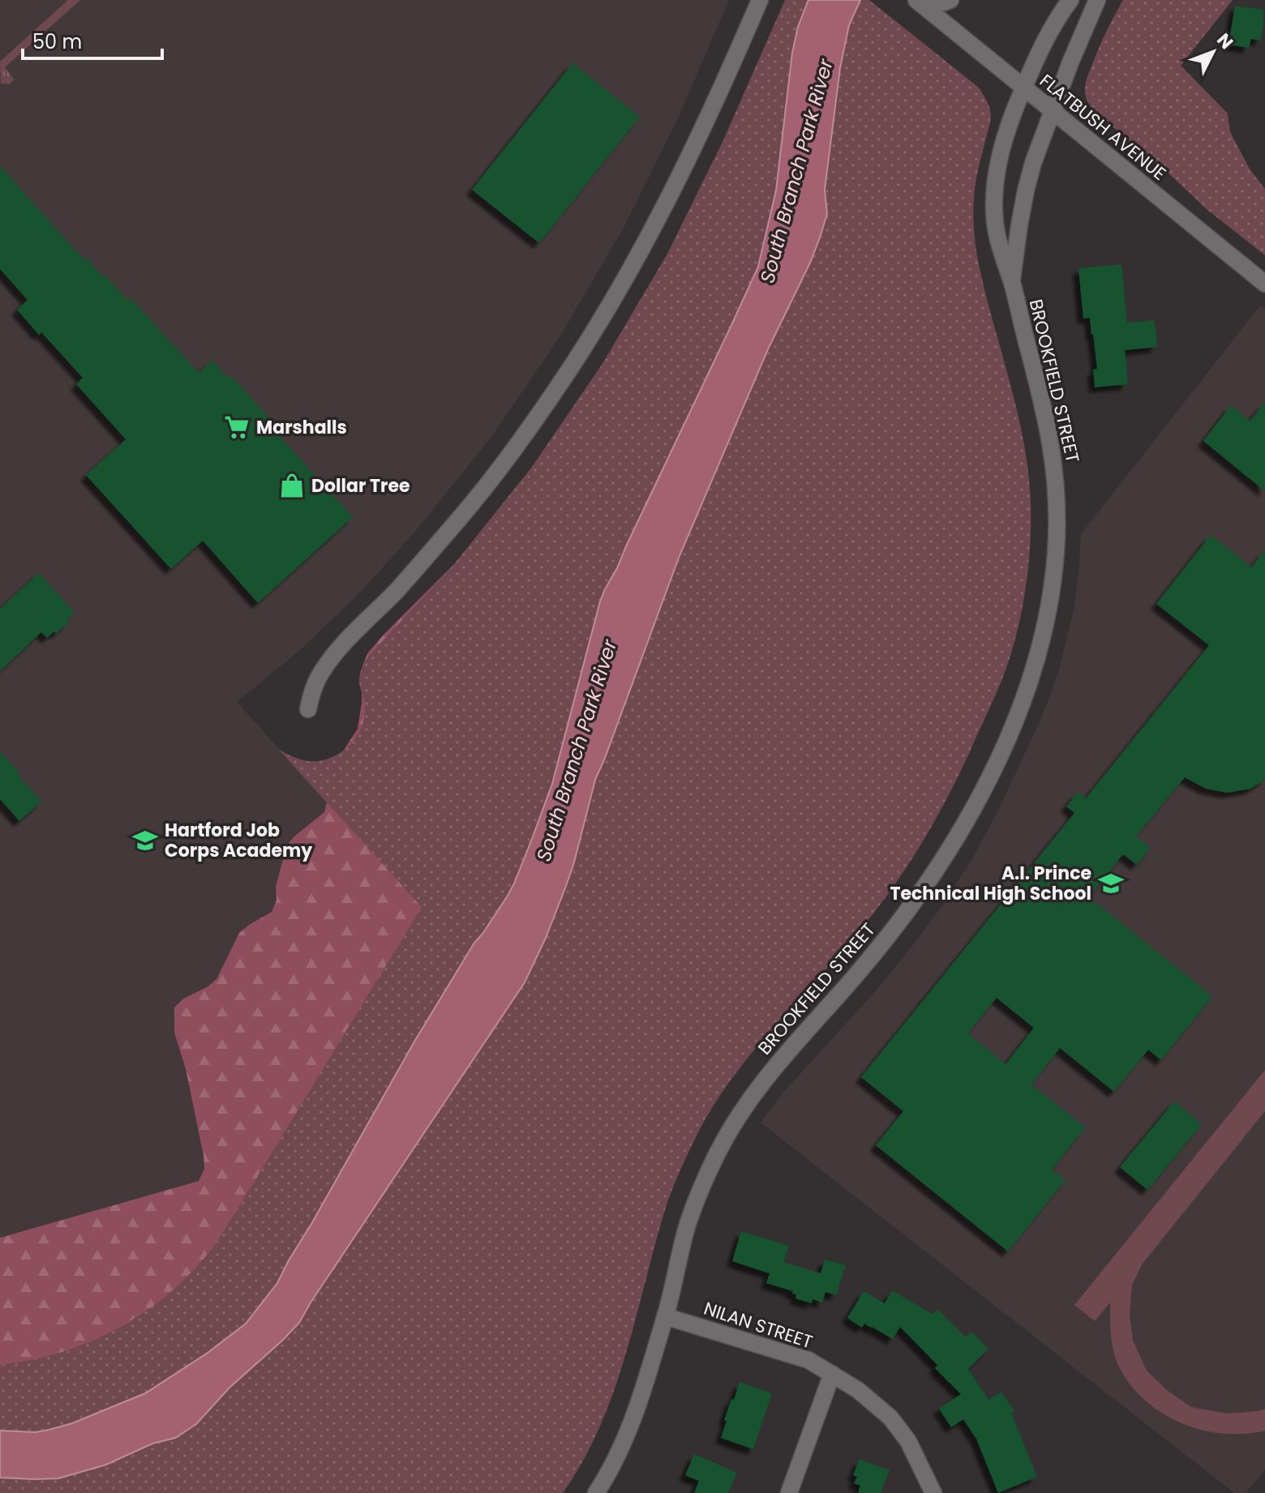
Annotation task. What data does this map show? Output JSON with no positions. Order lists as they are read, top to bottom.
{
  "streets": {
    "street": ["FLATBUSH AVENUE", "BROOKFIELD STREET", "NILAN STREET"]
  },
  "crossings": [
    ["FLATBUSH AVENUE", "BROOKFIELD STREET"],
    ["BROOKFIELD STREET", "NILAN STREET"]
  ],
  "water": ["South Branch Park River"],
  "places": {
    "supermarket": ["Marshalls"],
    "shop": ["Dollar Tree"],
    "school or university": ["Hartford Job Corps Academy", "A.I. Prince Technical High School"]
  },
  "scale_bar": "50 m",
  "north": "top right"
}
